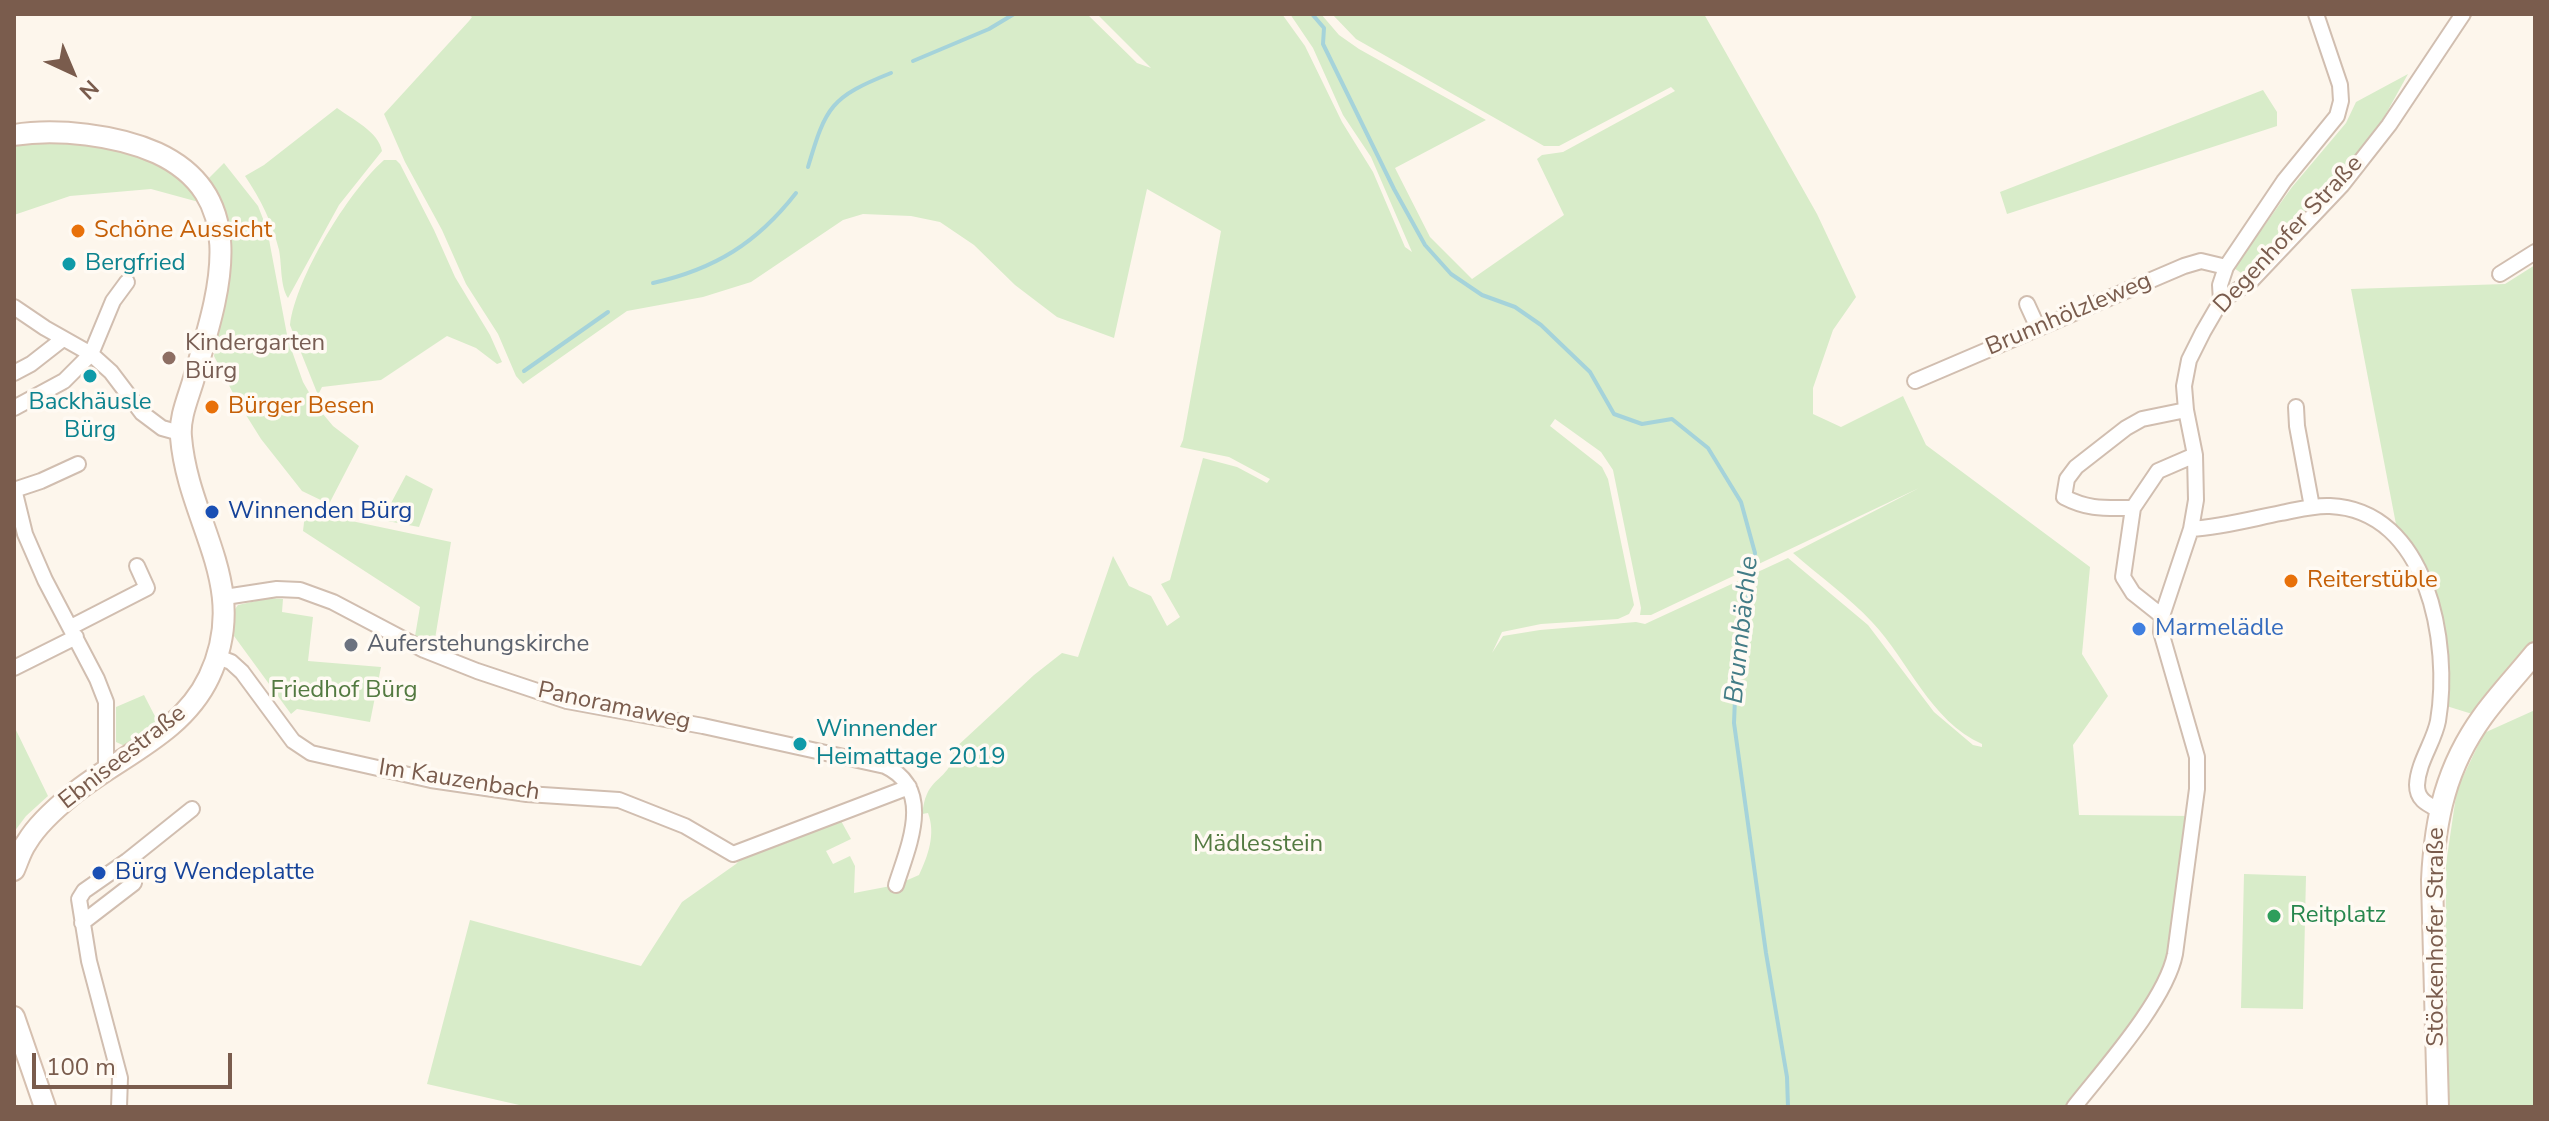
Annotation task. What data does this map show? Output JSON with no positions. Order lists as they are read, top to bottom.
{
  "streets": {
    "street": [
      "Degenhofer Straße",
      "Brunnhölzleweg",
      "Panoramaweg",
      "Ebniseestraße",
      "Im Kauzenbach",
      "Stöckenhofer Straße"
    ]
  },
  "crossings": [
    ["Panoramaweg", "Ebniseestraße"],
    ["Panoramaweg", "Im Kauzenbach"],
    ["Ebniseestraße", "Im Kauzenbach"]
  ],
  "water": ["Brunnbächle"],
  "parks": ["Friedhof Bürg", "Mädlesstein"],
  "places": [
    "Schöne Aussicht",
    "Bergfried",
    "Kindergarten Bürg",
    "Backhäusle Bürg",
    "Bürger Besen",
    "Winnenden Bürg",
    "Reiterstüble",
    "Marmelädle",
    "Auferstehungskirche",
    "Winnender Heimattage 2019",
    "Bürg Wendeplatte",
    "Reitplatz"
  ],
  "scale_bar": "100 m",
  "north": "bottom right"
}
